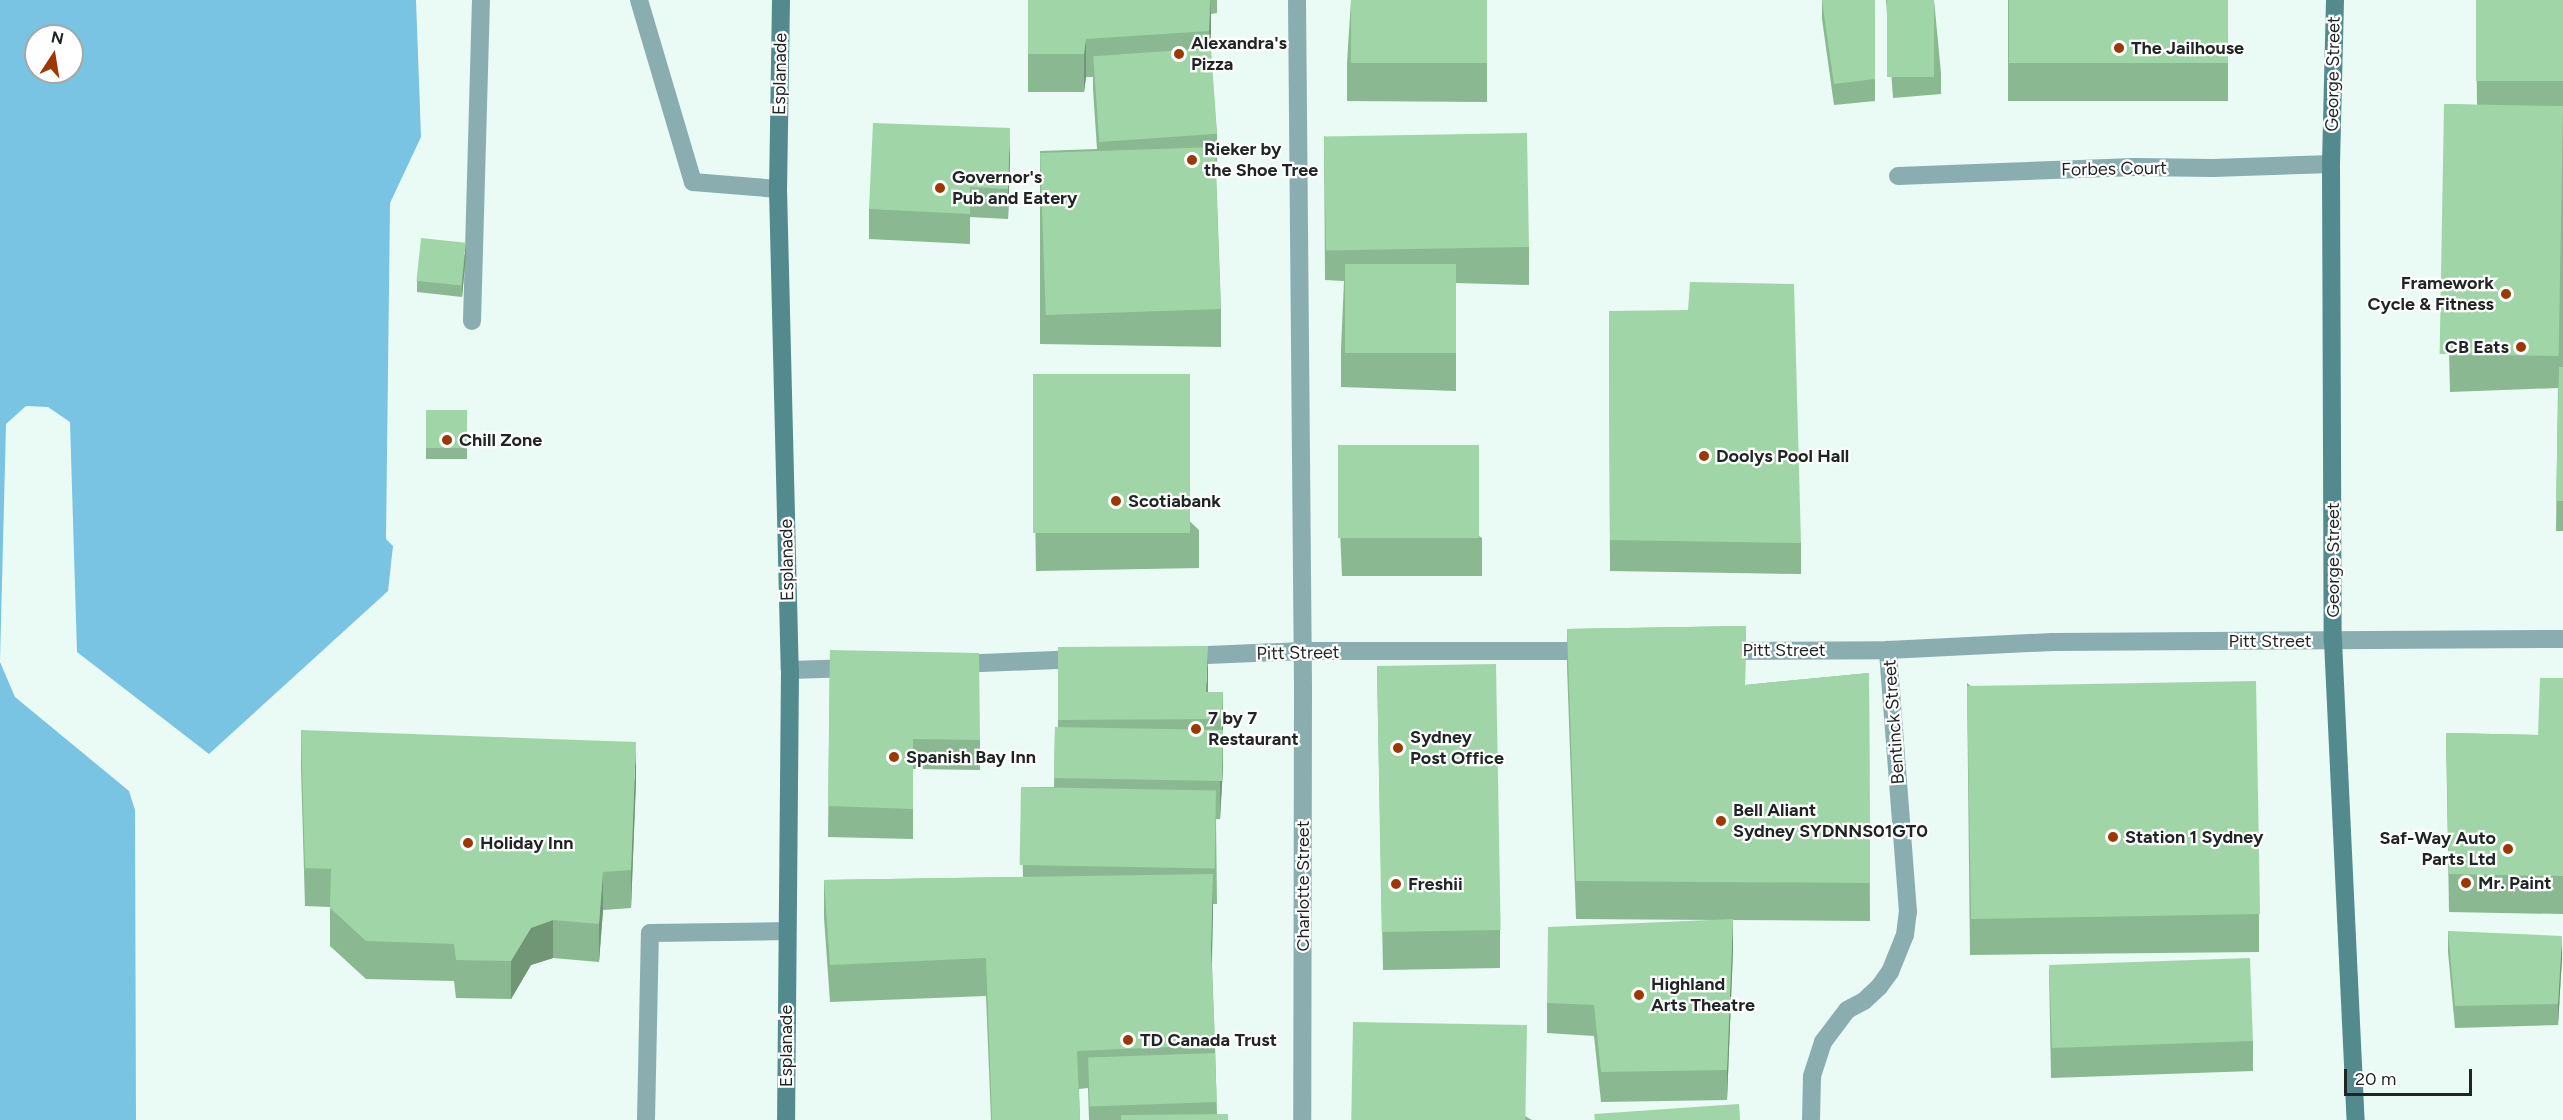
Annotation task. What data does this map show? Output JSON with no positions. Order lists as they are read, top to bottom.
{
  "streets": {
    "street": [
      "Esplanade",
      "George Street",
      "Forbes Court",
      "Pitt Street",
      "Bentinck Street",
      "Charlotte Street"
    ]
  },
  "crossings": [
    ["George Street", "Forbes Court"],
    ["George Street", "Pitt Street"],
    ["Pitt Street", "Bentinck Street"],
    ["Pitt Street", "Charlotte Street"]
  ],
  "places": [
    "The Jailhouse",
    "Alexandra's Pizza",
    "Rieker by the Shoe Tree",
    "Governor's Pub and Eatery",
    "Framework Cycle & Fitness",
    "CB Eats",
    "Chill Zone",
    "Doolys Pool Hall",
    "Scotiabank",
    "7 by 7 Restaurant",
    "Sydney Post Office",
    "Spanish Bay Inn",
    "Bell Aliant Sydney SYDNNS01GT0",
    "Station 1 Sydney",
    "Holiday Inn",
    "Saf-Way Auto Parts Ltd",
    "Mr. Paint",
    "Freshii",
    "Highland Arts Theatre",
    "TD Canada Trust"
  ],
  "scale_bar": "20 m",
  "north": "top"
}
